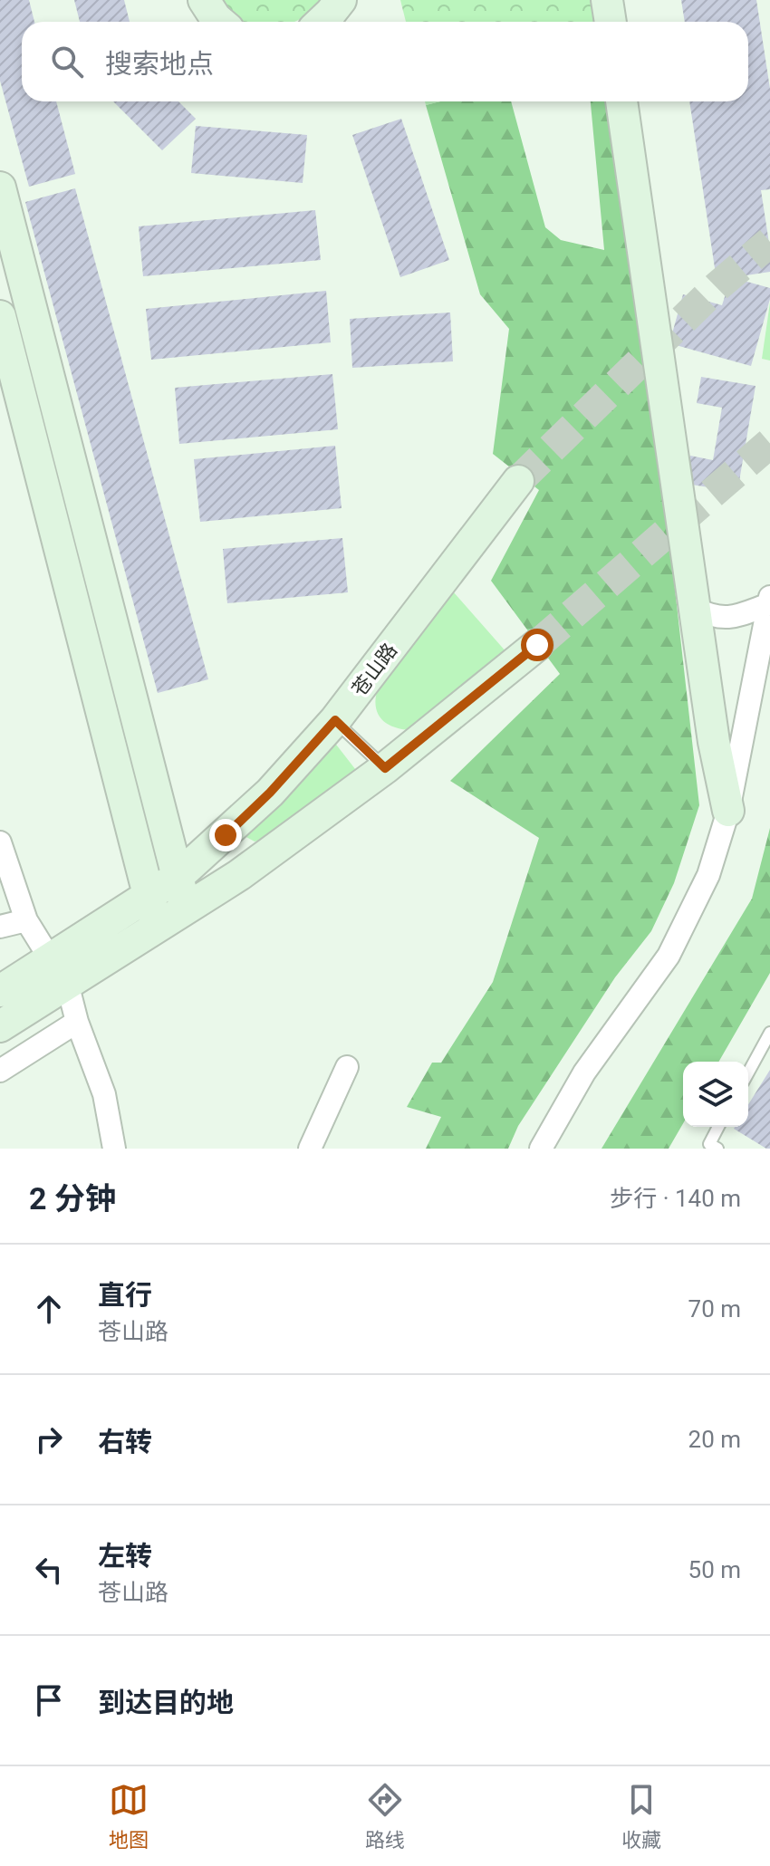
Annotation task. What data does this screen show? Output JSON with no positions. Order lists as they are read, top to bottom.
{
  "streets": {
    "street": ["苍山路"]
  },
  "page": {
    "search": "搜索地点",
    "heading": ["2 分钟", "步行 · 140 m"],
    "list": [
      ["直行", "苍山路", "70 m"],
      ["右转", "20 m"],
      ["左转", "苍山路", "50 m"],
      "到达目的地"
    ],
    "nav": ["地图", "路线", "收藏"]
  }
}
